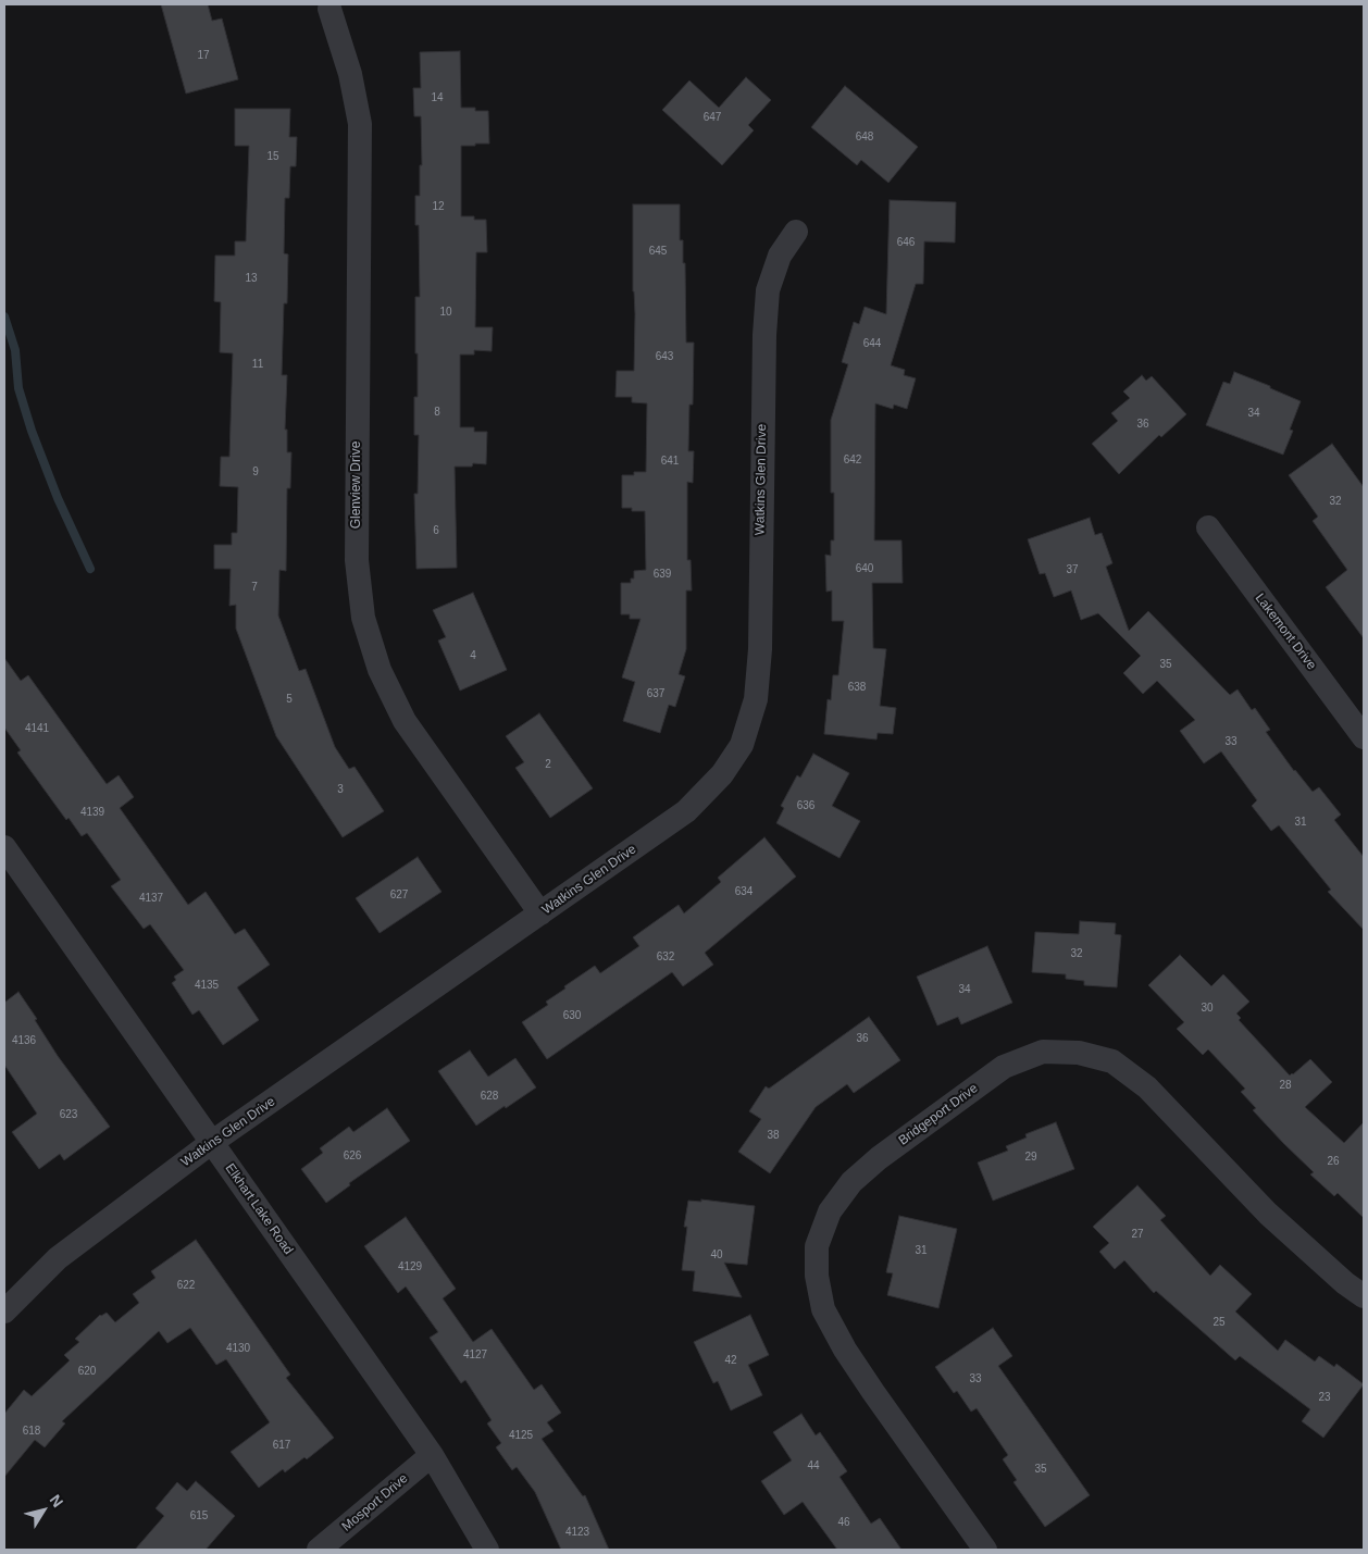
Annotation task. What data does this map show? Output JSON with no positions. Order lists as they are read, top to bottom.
{
  "streets": {
    "street": [
      "Watkins Glen Drive",
      "Glenview Drive",
      "Lakemont Drive",
      "Bridgeport Drive",
      "Elkhart Lake Road",
      "Mosport Drive"
    ]
  },
  "crossings": [
    ["Watkins Glen Drive", "Glenview Drive"],
    ["Watkins Glen Drive", "Elkhart Lake Road"],
    ["Elkhart Lake Road", "Mosport Drive"]
  ],
  "house_numbers": [
    "17",
    "14",
    "647",
    "648",
    "15",
    "12",
    "646",
    "645",
    "13",
    "10",
    "644",
    "643",
    "11",
    "8",
    "34",
    "36",
    "642",
    "641",
    "9",
    "32",
    "6",
    "640",
    "37",
    "639",
    "7",
    "4",
    "35",
    "638",
    "637",
    "5",
    "4141",
    "33",
    "2",
    "3",
    "636",
    "4139",
    "31",
    "634",
    "627",
    "4137",
    "32",
    "632",
    "4135",
    "34",
    "30",
    "630",
    "36",
    "4136",
    "28",
    "628",
    "623",
    "38",
    "626",
    "29",
    "26",
    "27",
    "31",
    "40",
    "4129",
    "622",
    "25",
    "4130",
    "4127",
    "42",
    "620",
    "33",
    "23",
    "618",
    "4125",
    "617",
    "44",
    "35",
    "615",
    "46",
    "4123"
  ],
  "north": "top right"
}
